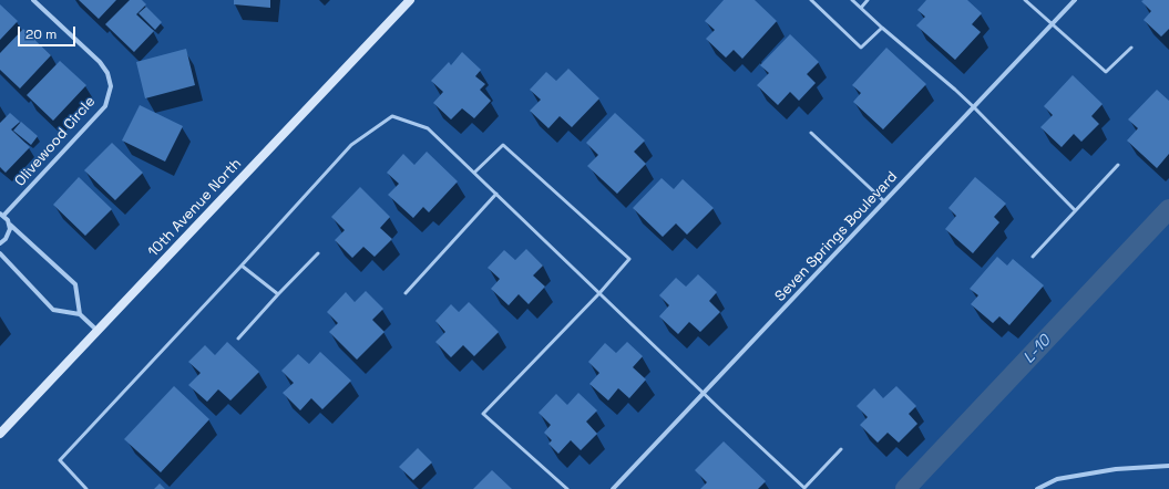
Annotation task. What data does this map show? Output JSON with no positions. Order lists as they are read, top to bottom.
{
  "streets": {
    "street": ["Olivewood Circle", "10th Avenue North", "Seven Springs Boulevard"]
  },
  "water": ["L-10"],
  "scale_bar": "20 m"
}
